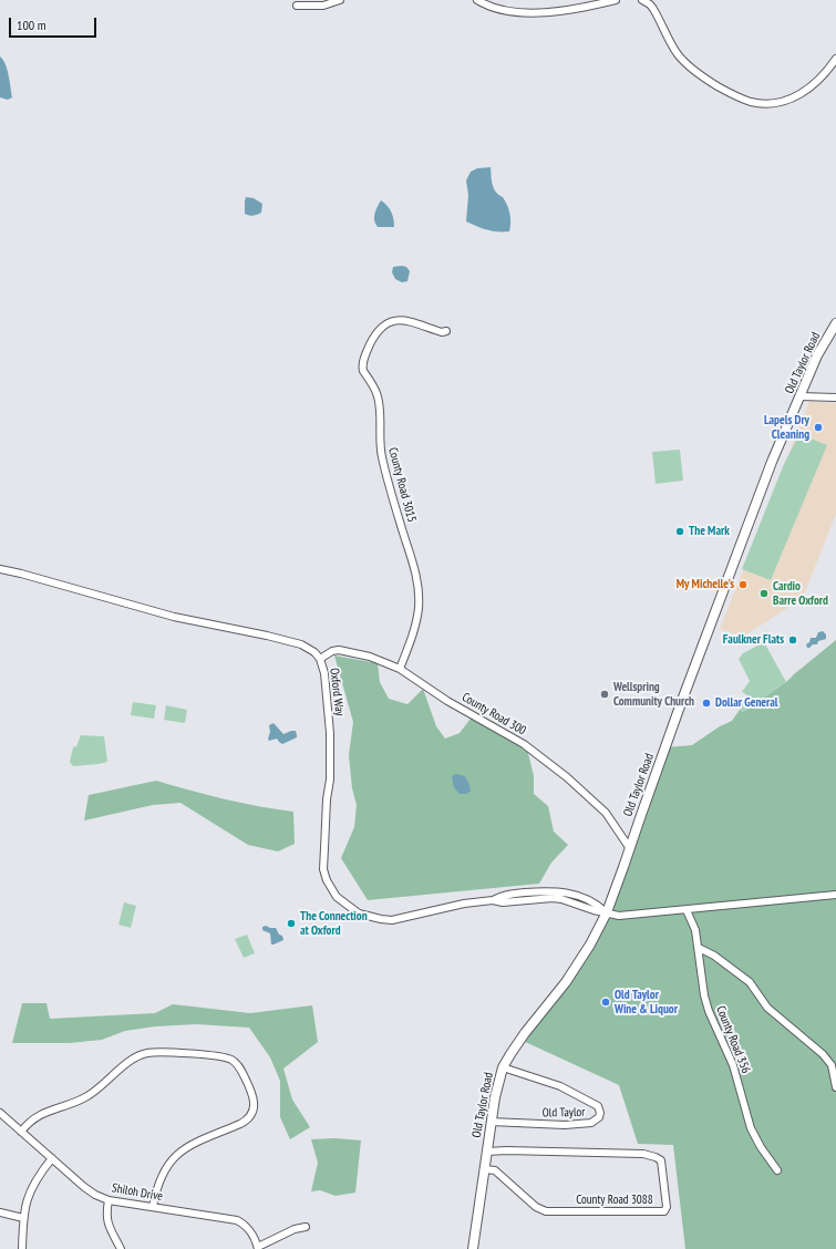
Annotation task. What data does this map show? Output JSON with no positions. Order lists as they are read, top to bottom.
{
  "streets": {
    "street": [
      "Old Taylor Road",
      "County Road 3015",
      "Oxford Way",
      "County Road 300",
      "County Road 356",
      "Old Taylor",
      "Shiloh Drive",
      "County Road 3088"
    ]
  },
  "crossings": [
    ["Old Taylor Road", "Oxford Way"],
    ["Old Taylor Road", "County Road 300"],
    ["Old Taylor Road", "Old Taylor"],
    ["Old Taylor Road", "County Road 3088"],
    ["County Road 3015", "County Road 300"],
    ["Oxford Way", "County Road 300"]
  ],
  "places": [
    "Lapels Dry Cleaning",
    "The Mark",
    "My Michelle's",
    "Cardio Barre Oxford",
    "Faulkner Flats",
    "Wellspring Community Church",
    "Dollar General",
    "The Connection at Oxford",
    "Old Taylor Wine & Liquor"
  ],
  "scale_bar": "100 m"
}
